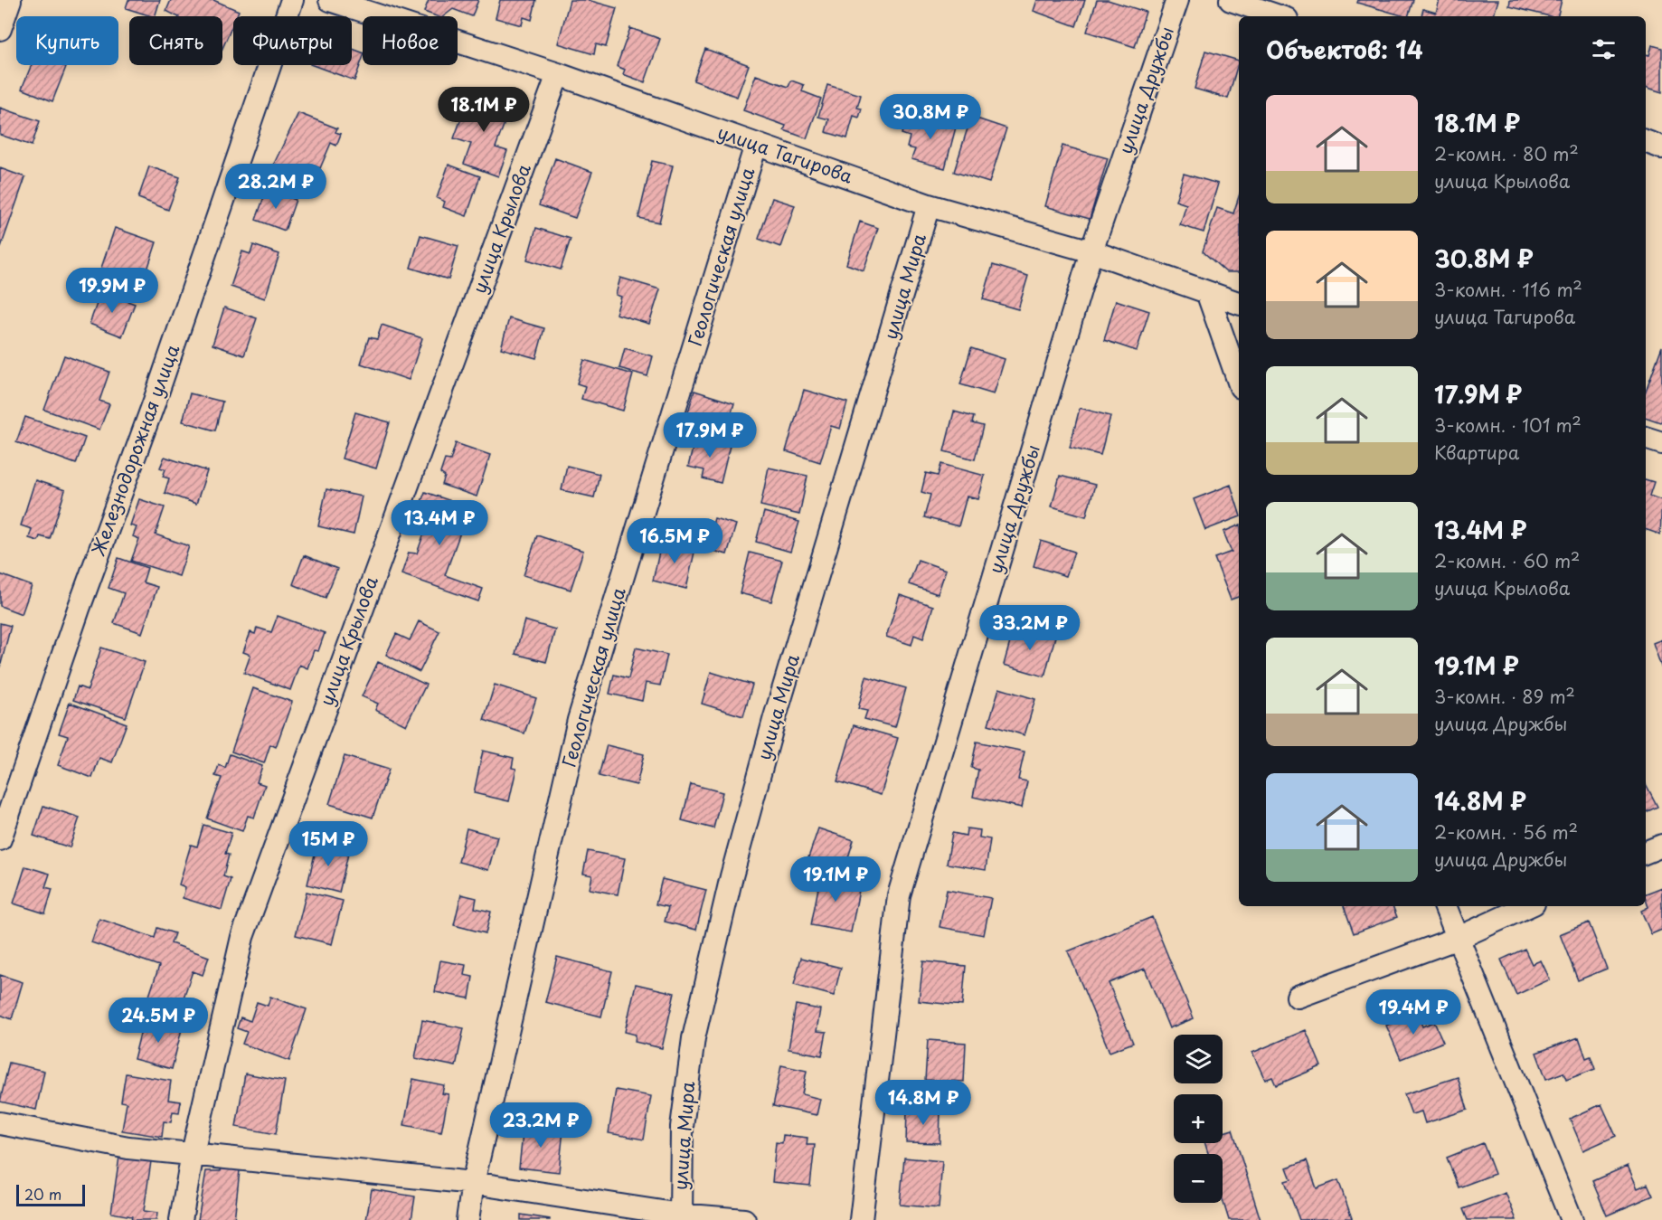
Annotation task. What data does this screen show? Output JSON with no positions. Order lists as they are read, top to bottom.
{
  "streets": {
    "street": [
      "улица Дружбы",
      "улица Тагирова",
      "улица Крылова",
      "Геологическая улица",
      "улица Мира",
      "Железнодорожная улица"
    ]
  },
  "crossings": [
    ["улица Дружбы", "улица Тагирова"],
    ["улица Тагирова", "улица Крылова"],
    ["улица Тагирова", "Геологическая улица"],
    ["улица Тагирова", "улица Мира"]
  ],
  "scale_bar": "20 m",
  "page": {
    "chip": [
      "Купить",
      "Снять",
      "Фильтры",
      "Новое"
    ],
    "heading": "Объектов: 14",
    "list": [
      {
        "name": "18.1M ₽",
        "note": "2-комн. · 80 m² · улица Крылова"
      },
      {
        "name": "30.8M ₽",
        "note": "3-комн. · 116 m² · улица Тагирова"
      },
      {
        "name": "17.9M ₽",
        "note": "3-комн. · 101 m² · Квартира"
      },
      {
        "name": "13.4M ₽",
        "note": "2-комн. · 60 m² · улица Крылова"
      },
      {
        "name": "19.1M ₽",
        "note": "3-комн. · 89 m² · улица Дружбы"
      },
      {
        "name": "14.8M ₽",
        "note": "2-комн. · 56 m² · улица Дружбы"
      }
    ],
    "price": [
      "18.1M ₽",
      "30.8M ₽",
      "28.2M ₽",
      "19.9M ₽",
      "17.9M ₽",
      "13.4M ₽",
      "16.5M ₽",
      "33.2M ₽",
      "15M ₽",
      "19.1M ₽",
      "19.4M ₽",
      "24.5M ₽",
      "14.8M ₽",
      "23.2M ₽"
    ],
    "map_buttons": ["+", "−"],
    "scale": "20 m"
  }
}
